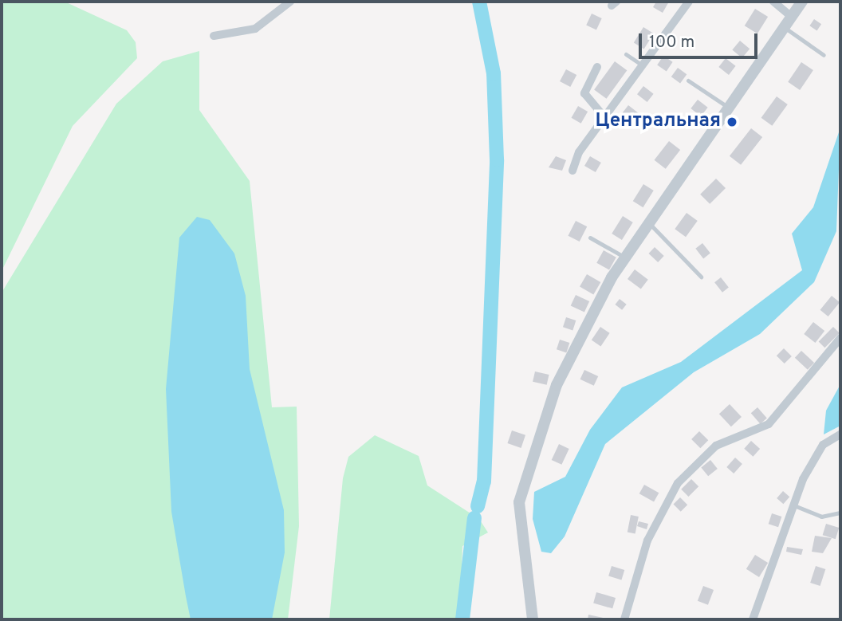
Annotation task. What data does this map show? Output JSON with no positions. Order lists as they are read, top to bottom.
{
  "places": ["Центральная"],
  "scale_bar": "100 m"
}
